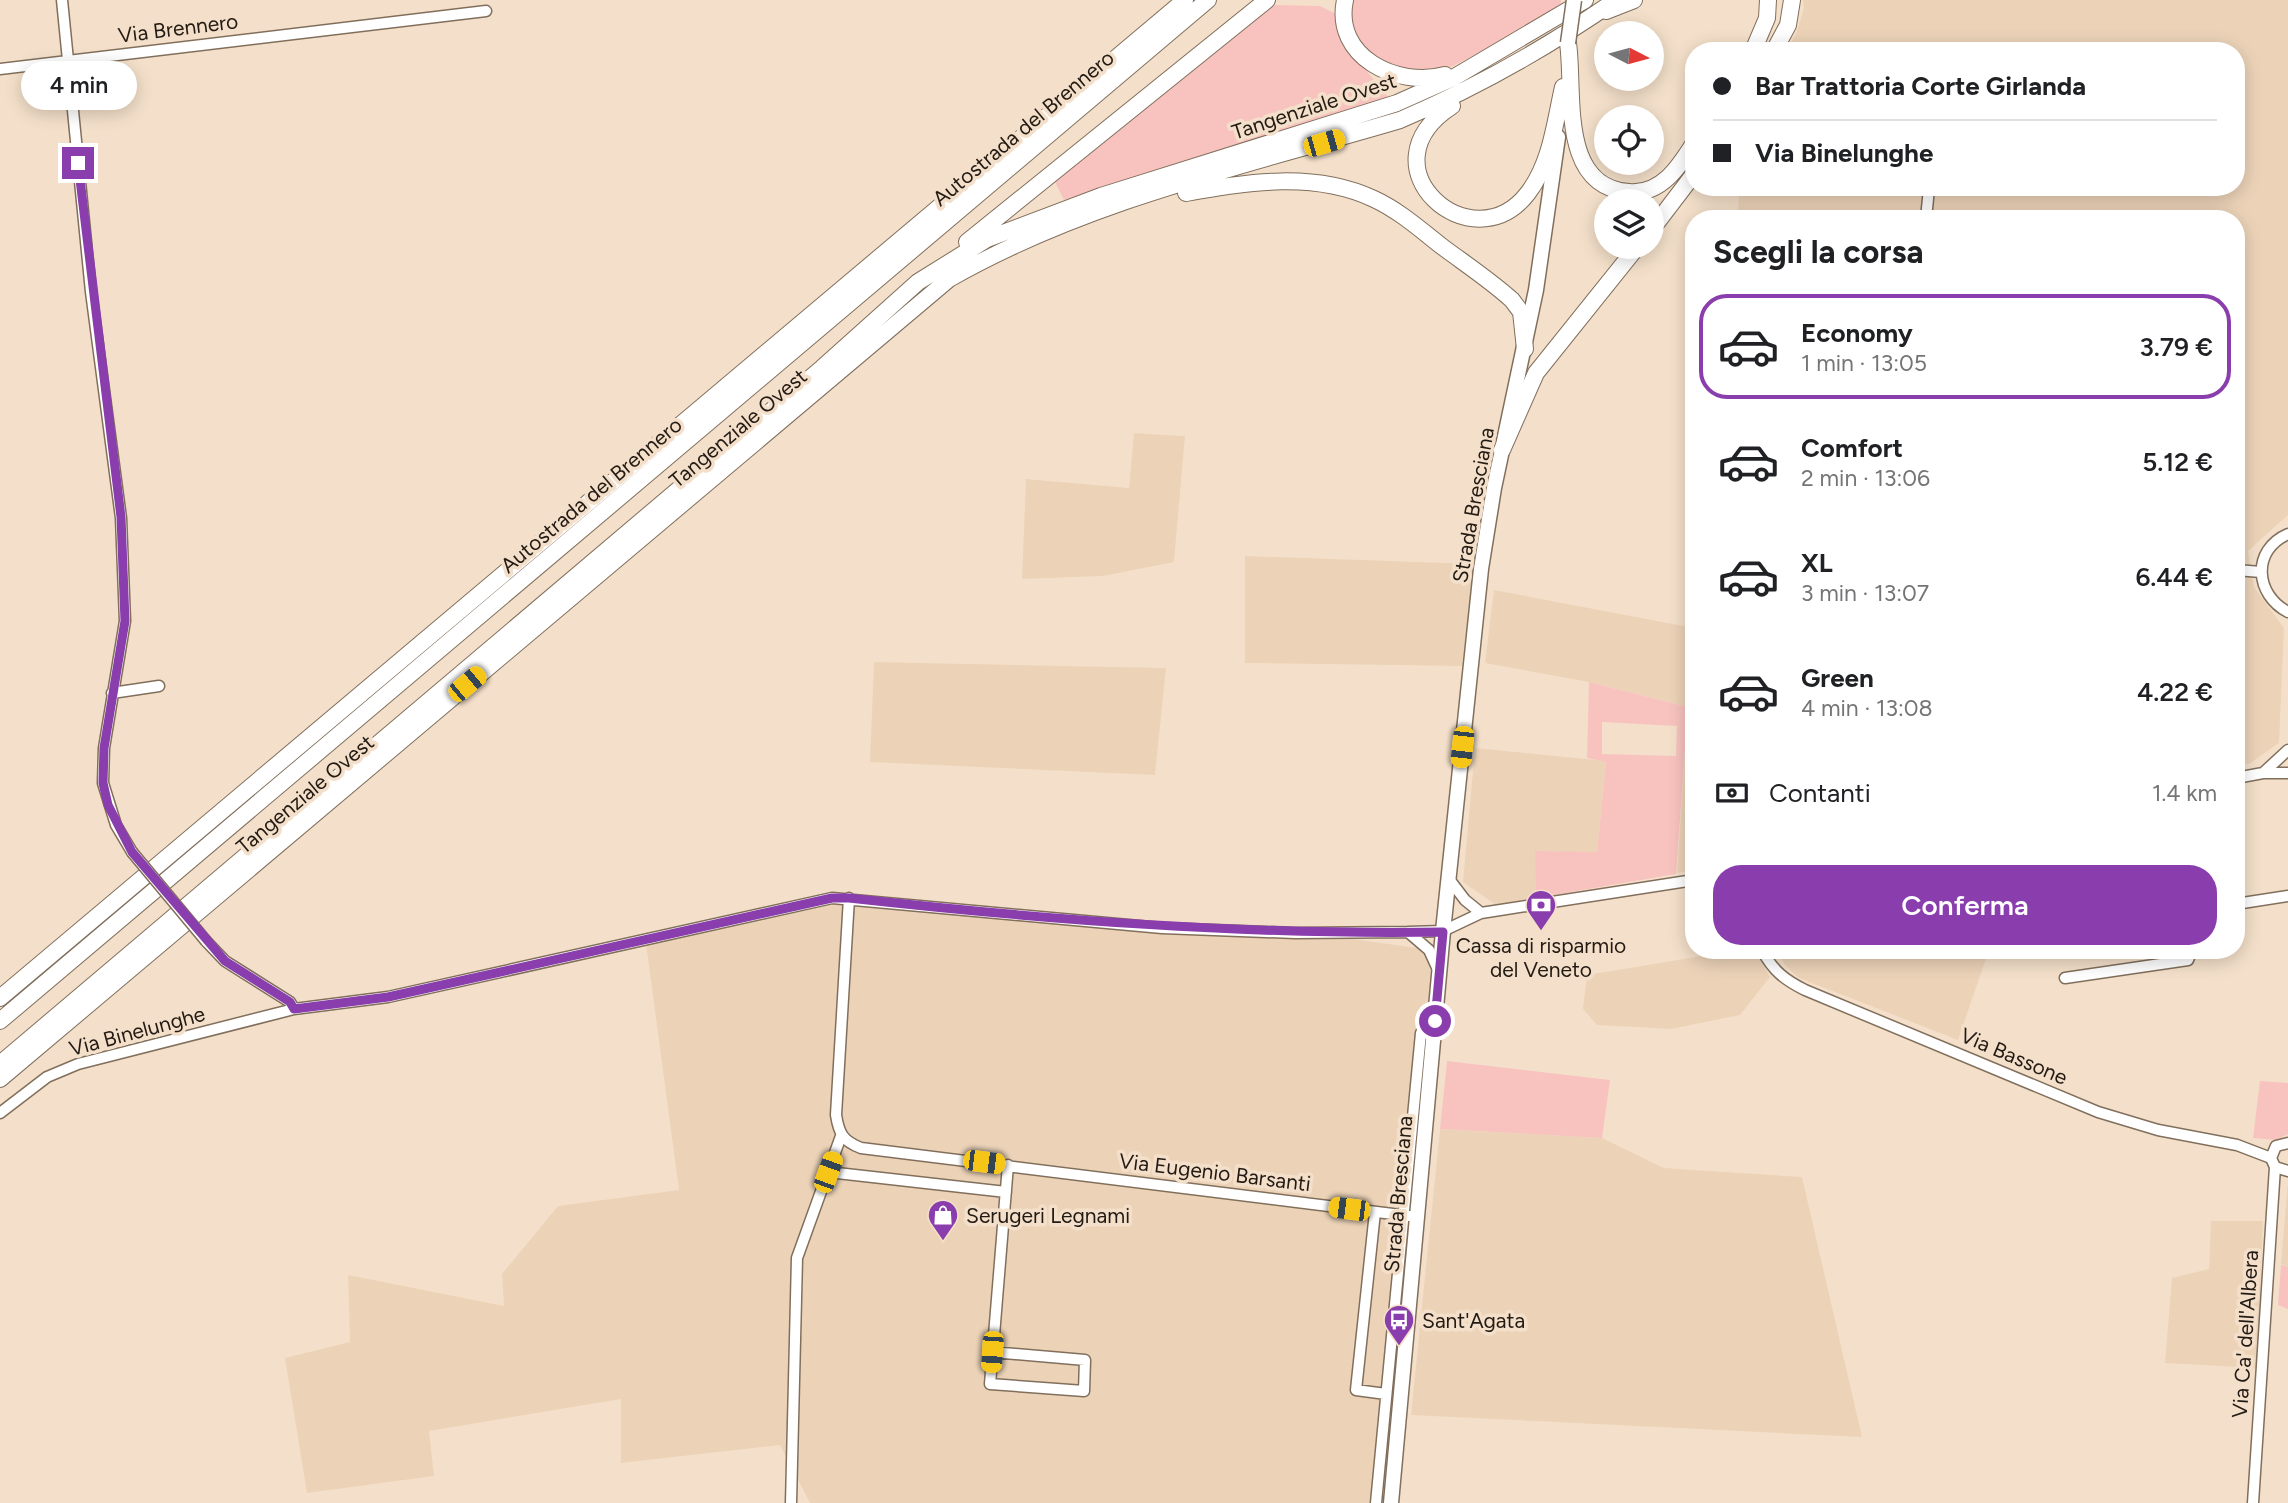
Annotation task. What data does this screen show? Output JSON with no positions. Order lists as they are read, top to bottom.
{
  "streets": {
    "highway": ["Tangenziale Ovest", "Autostrada del Brennero"],
    "main road": ["Strada Bresciana"],
    "street": [
      "Via Brennero",
      "Via Binelunghe",
      "Via Bassone",
      "Via Eugenio Barsanti",
      "Via Ca' dell'Albera"
    ]
  },
  "crossings": [
    ["Strada Bresciana", "Via Binelunghe"],
    ["Strada Bresciana", "Via Eugenio Barsanti"],
    ["Via Bassone", "Via Ca' dell'Albera"]
  ],
  "places": {
    "bank": ["Cassa di risparmio del Veneto"],
    "shop": ["Serugeri Legnami"],
    "bus stop": ["Sant'Agata"]
  },
  "north": "right",
  "page": {
    "banner": ["Bar Trattoria Corte Girlanda", "Via Binelunghe"],
    "bubble": "4 min",
    "heading": "Scegli la corsa",
    "list": [
      {
        "name": "Economy",
        "note": "1 min · 13:05",
        "value": "3.79 €"
      },
      {
        "name": "Comfort",
        "note": "2 min · 13:06",
        "value": "5.12 €"
      },
      {
        "name": "XL",
        "note": "3 min · 13:07",
        "value": "6.44 €"
      },
      {
        "name": "Green",
        "note": "4 min · 13:08",
        "value": "4.22 €"
      }
    ],
    "pay": ["Contanti", "1.4 km"],
    "buttons": "Conferma"
  }
}
